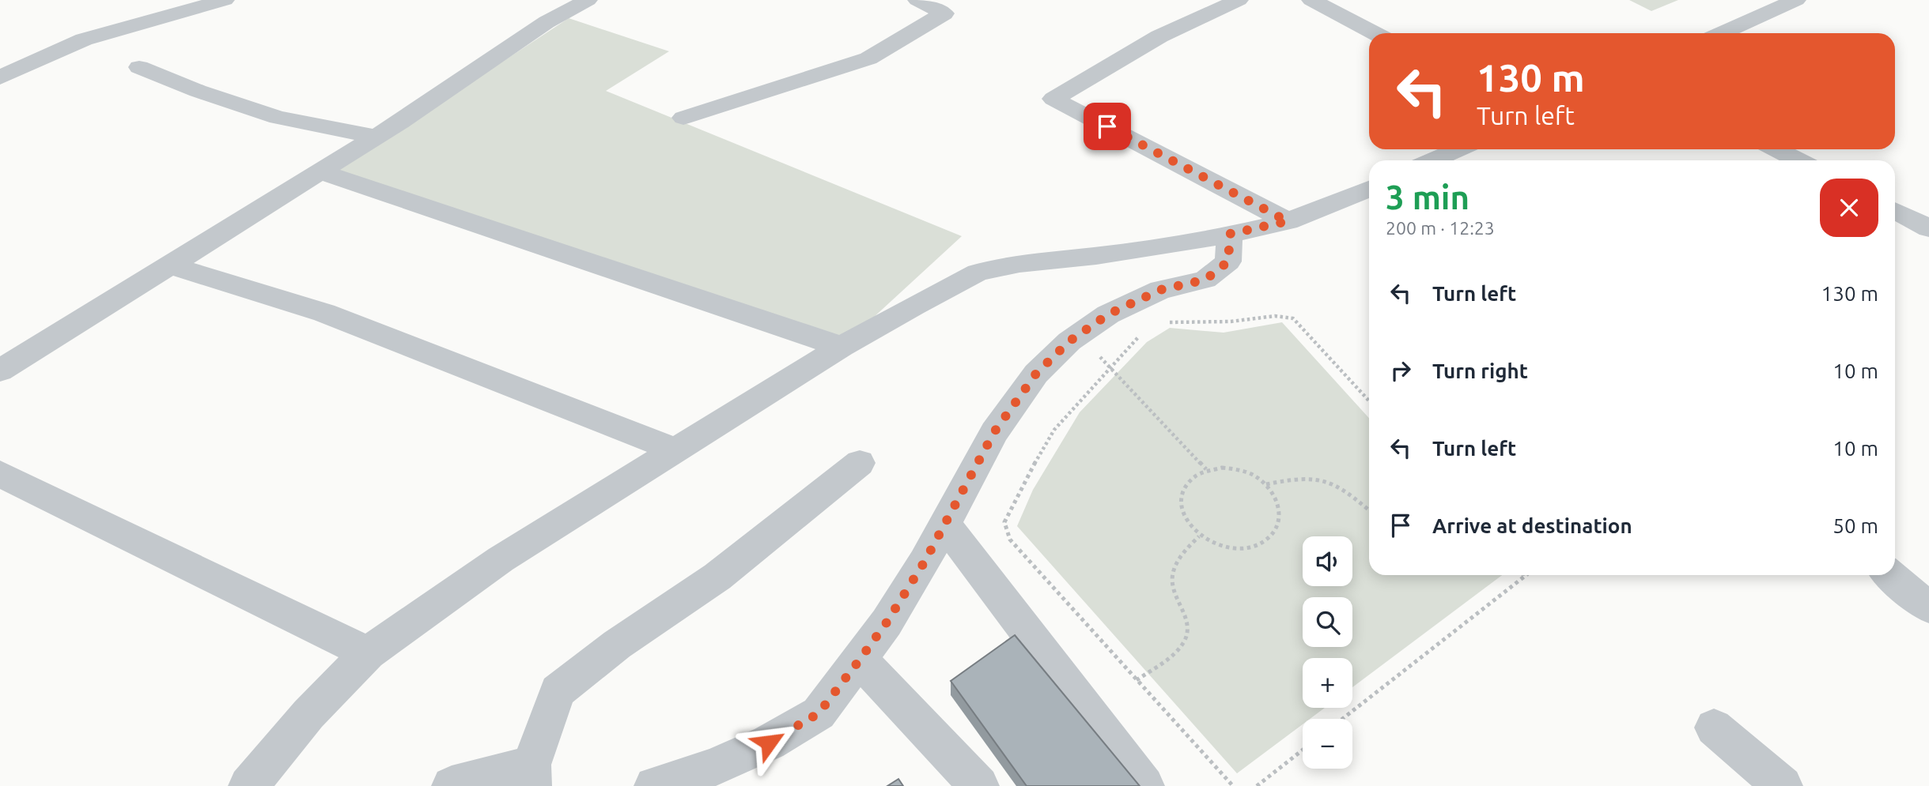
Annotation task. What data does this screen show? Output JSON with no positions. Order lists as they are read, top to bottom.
{
  "page": {
    "turn": ["130 m", "Turn left"],
    "heading": ["3 min", "200 m · 12:23"],
    "list": [
      {
        "name": "Turn left",
        "value": "130 m"
      },
      {
        "name": "Turn right",
        "value": "10 m"
      },
      {
        "name": "Turn left",
        "value": "10 m"
      },
      {
        "name": "Arrive at destination",
        "value": "50 m"
      }
    ],
    "map_buttons": ["+", "−"]
  }
}
